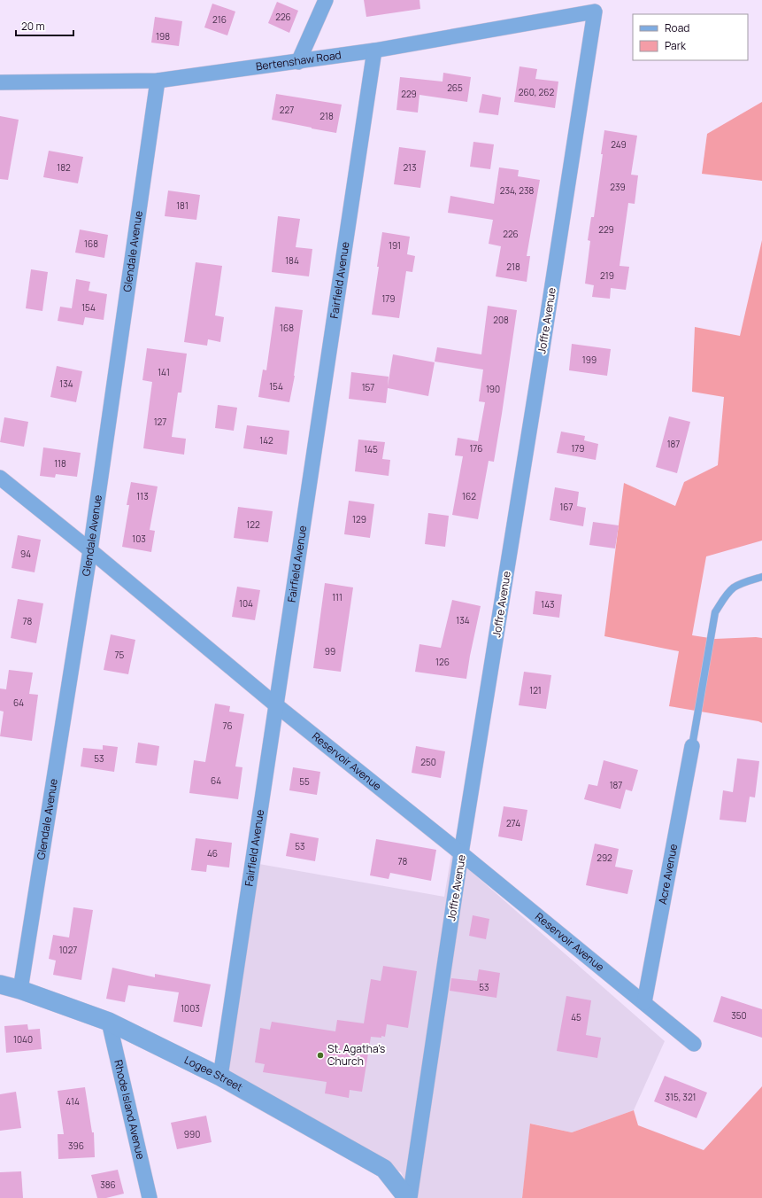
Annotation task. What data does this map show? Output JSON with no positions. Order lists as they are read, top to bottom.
{
  "streets": {
    "street": [
      "Bertenshaw Road",
      "Glendale Avenue",
      "Fairfield Avenue",
      "Joffre Avenue",
      "Reservoir Avenue",
      "Acre Avenue",
      "Logee Street",
      "Rhode Island Avenue"
    ]
  },
  "crossings": [
    ["Bertenshaw Road", "Glendale Avenue"],
    ["Bertenshaw Road", "Fairfield Avenue"],
    ["Bertenshaw Road", "Joffre Avenue"],
    ["Glendale Avenue", "Reservoir Avenue"],
    ["Glendale Avenue", "Logee Street"],
    ["Fairfield Avenue", "Reservoir Avenue"],
    ["Fairfield Avenue", "Logee Street"],
    ["Joffre Avenue", "Reservoir Avenue"],
    ["Joffre Avenue", "Logee Street"],
    ["Reservoir Avenue", "Acre Avenue"],
    ["Logee Street", "Rhode Island Avenue"]
  ],
  "places": ["St. Agatha's Church"],
  "house_numbers": [
    "226",
    "216",
    "198",
    "265",
    "260, 262",
    "229",
    "227",
    "218",
    "249",
    "182",
    "213",
    "239",
    "234, 238",
    "181",
    "229",
    "226",
    "168",
    "191",
    "184",
    "218",
    "219",
    "179",
    "154",
    "208",
    "168",
    "199",
    "141",
    "134",
    "154",
    "157",
    "190",
    "127",
    "142",
    "187",
    "176",
    "179",
    "145",
    "118",
    "113",
    "162",
    "167",
    "129",
    "122",
    "103",
    "94",
    "111",
    "104",
    "143",
    "134",
    "78",
    "99",
    "75",
    "126",
    "121",
    "64",
    "76",
    "53",
    "250",
    "64",
    "55",
    "187",
    "274",
    "53",
    "46",
    "292",
    "78",
    "1027",
    "53",
    "1003",
    "350",
    "45",
    "1040",
    "315, 321",
    "414",
    "990",
    "396",
    "386"
  ],
  "legend": ["Road", "Park"],
  "scale_bar": "20 m"
}
